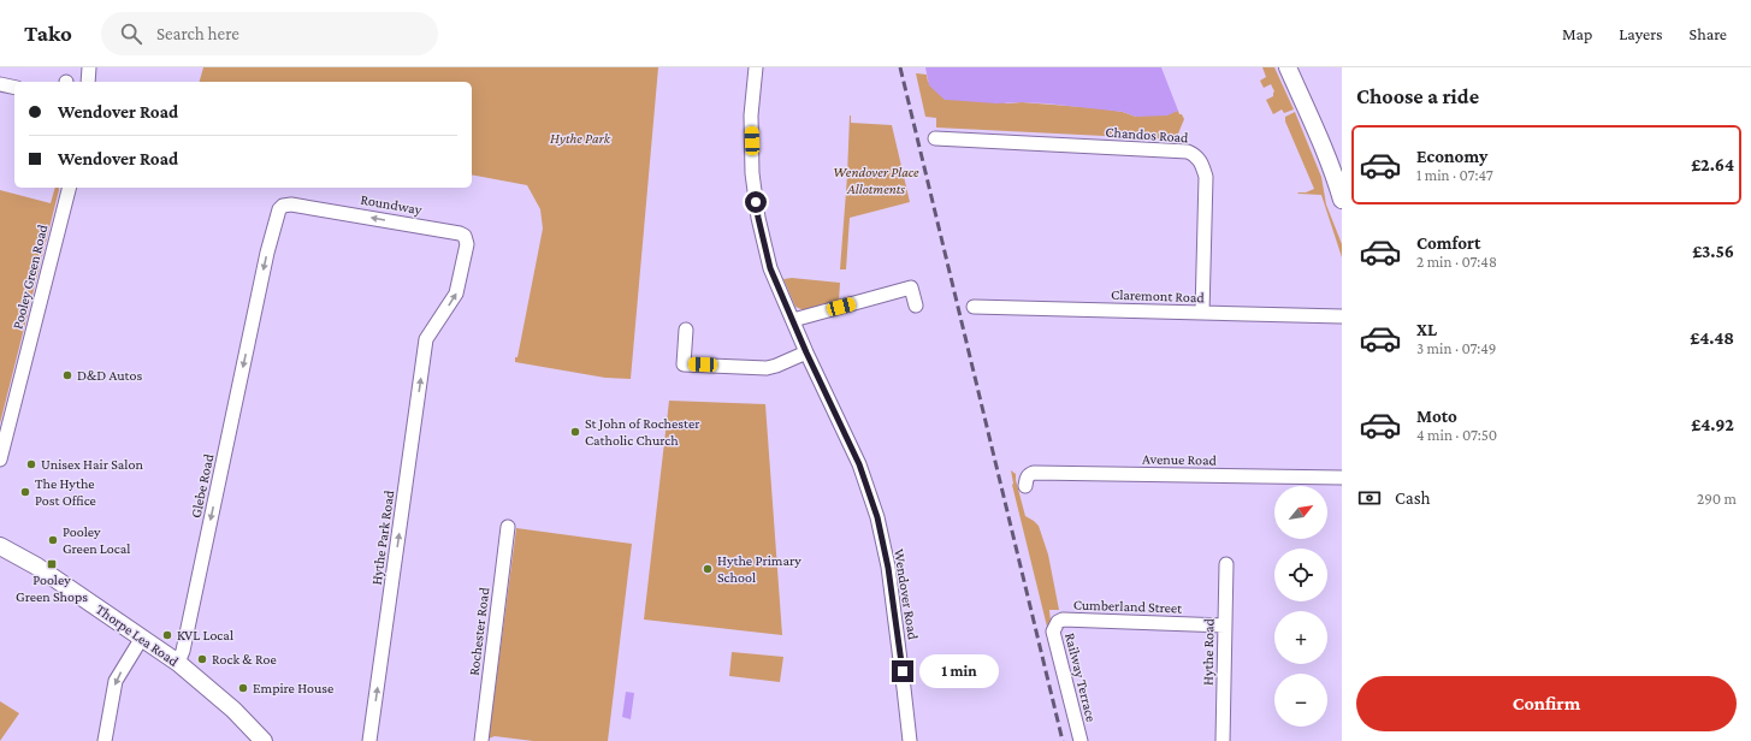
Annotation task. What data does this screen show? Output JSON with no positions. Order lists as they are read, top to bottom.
{
  "streets": {
    "main road": ["Thorpe Lea Road"],
    "street": [
      "Chandos Road",
      "Roundway",
      "Pooley Green Road",
      "Claremont Road",
      "Avenue Road",
      "Glebe Road",
      "Hythe Park Road",
      "Wendover Road",
      "Cumberland Street",
      "Rochester Road",
      "Hythe Road",
      "Railway Terrace"
    ]
  },
  "crossings": [
    ["Chandos Road", "Claremont Road"],
    ["Roundway", "Glebe Road"],
    ["Roundway", "Hythe Park Road"],
    ["Glebe Road", "Thorpe Lea Road"],
    ["Cumberland Street", "Hythe Road"],
    ["Cumberland Street", "Railway Terrace"]
  ],
  "one_way": ["Glebe Road", "Hythe Park Road"],
  "parks": ["Hythe Park", "Wendover Place Allotments"],
  "places": {
    "other": [
      "D&D Autos",
      "St John of Rochester Catholic Church",
      "Unisex Hair Salon",
      "The Hythe Post Office",
      "Pooley Green Local",
      "Hythe Primary School",
      "KVL Local",
      "Rock & Roe",
      "Empire House"
    ],
    "transit": ["Pooley Green Shops"]
  },
  "north": "top right",
  "page": {
    "header": "Tako",
    "search": "Search here",
    "nav": ["Map", "Layers", "Share"],
    "heading": "Choose a ride",
    "banner": ["Wendover Road", "Wendover Road"],
    "list": [
      {
        "name": "Economy",
        "note": "1 min · 07:47",
        "value": "£2.64"
      },
      {
        "name": "Comfort",
        "note": "2 min · 07:48",
        "value": "£3.56"
      },
      {
        "name": "XL",
        "note": "3 min · 07:49",
        "value": "£4.48"
      },
      {
        "name": "Moto",
        "note": "4 min · 07:50",
        "value": "£4.92"
      }
    ],
    "pay": ["Cash", "290 m"],
    "map_buttons": ["+", "−"],
    "bubble": "1 min",
    "buttons": "Confirm"
  }
}
